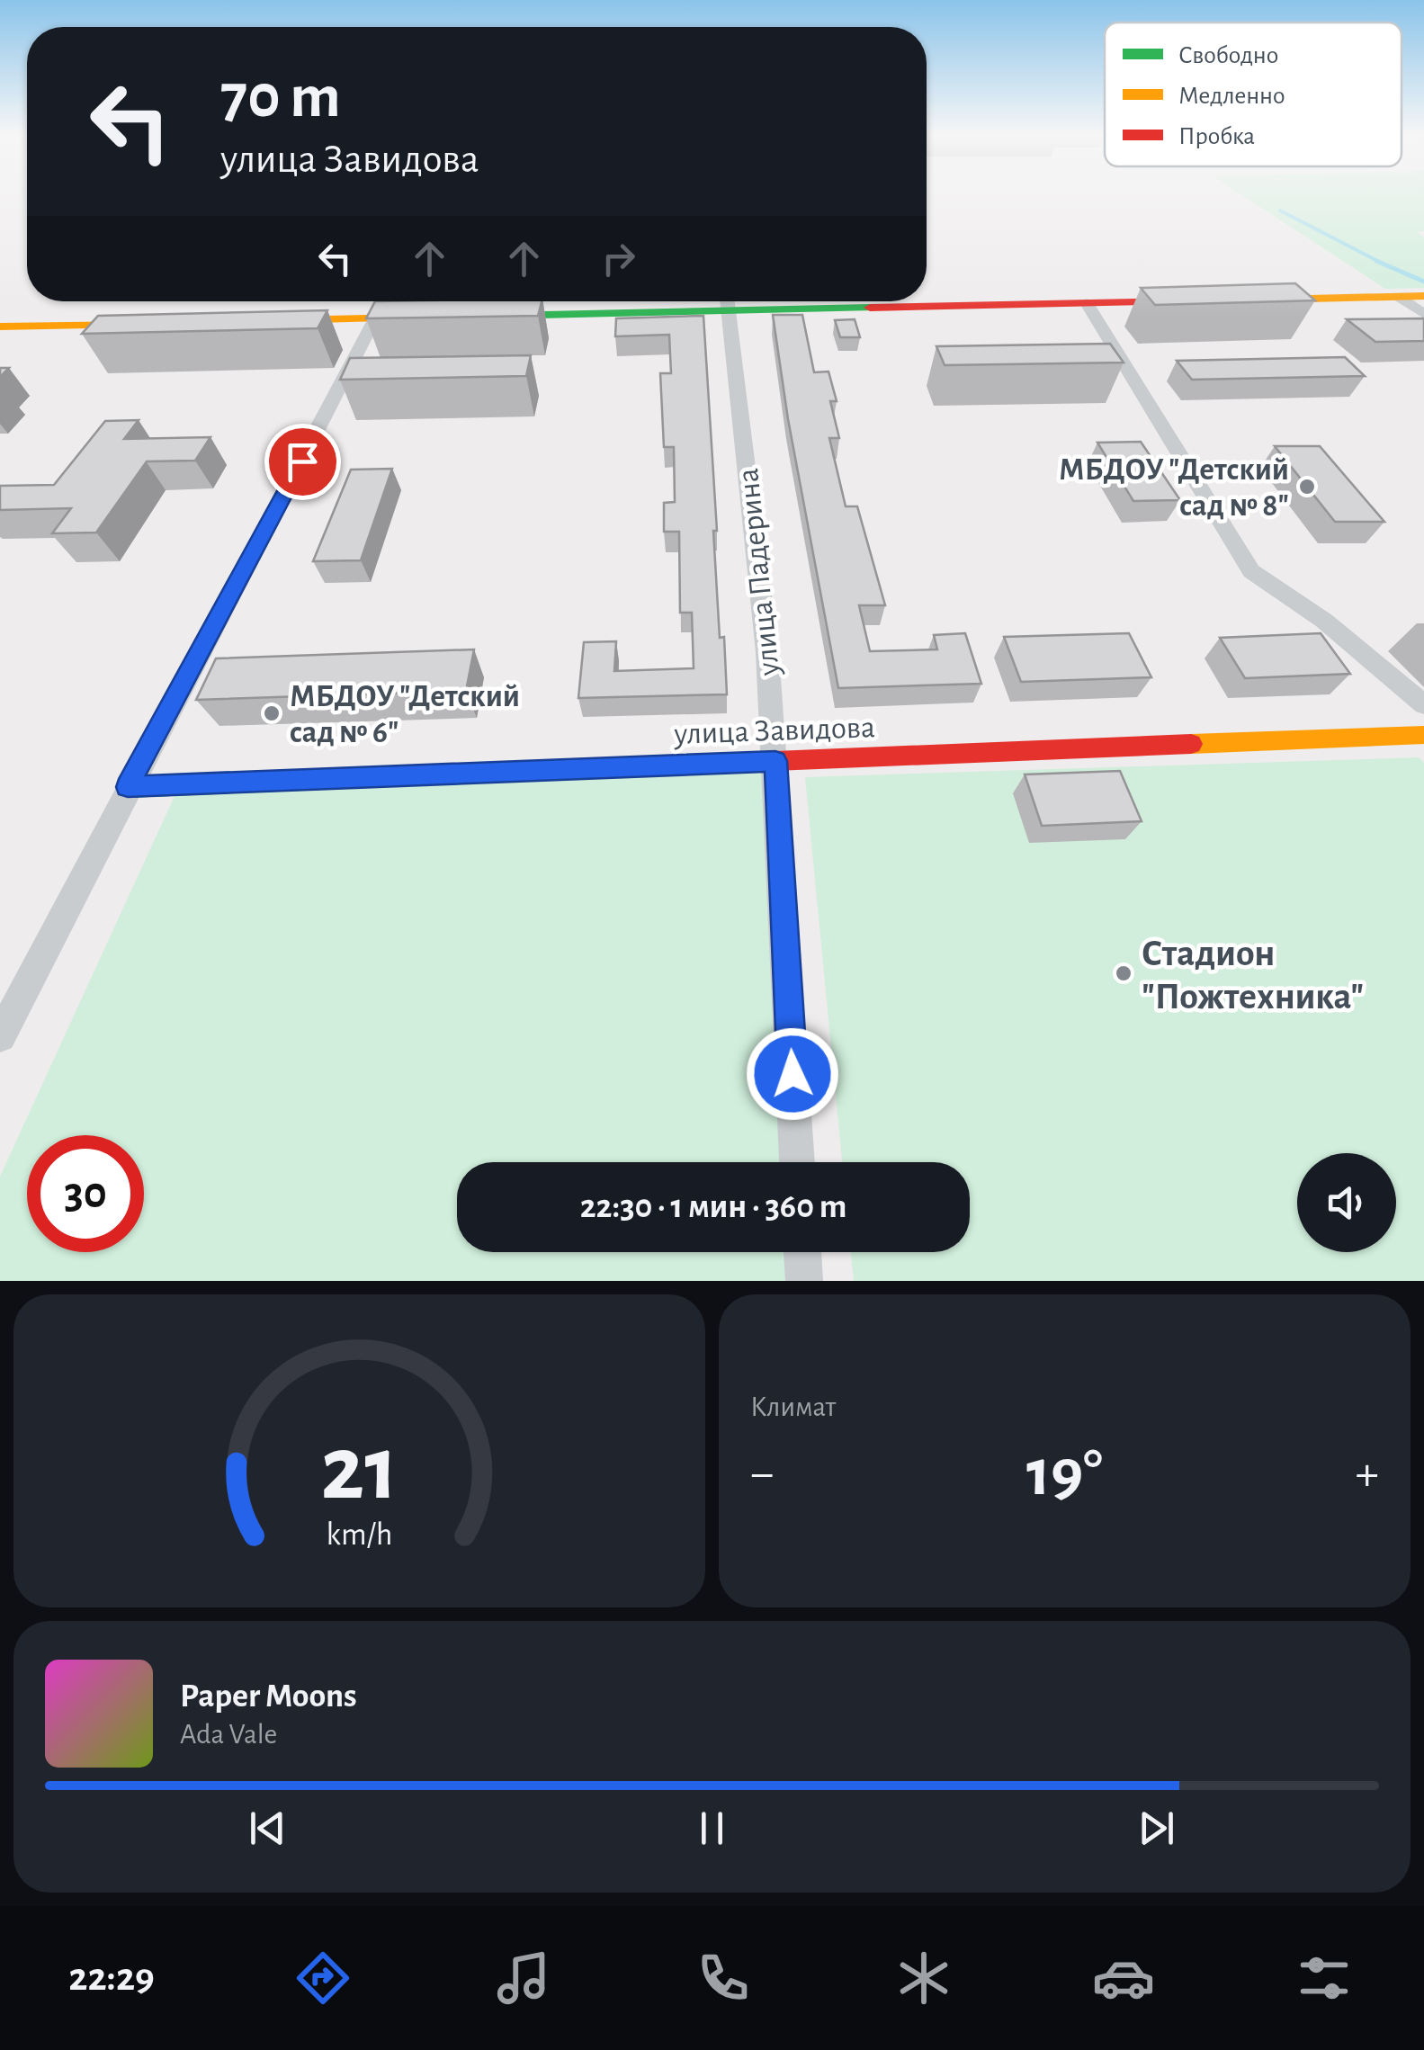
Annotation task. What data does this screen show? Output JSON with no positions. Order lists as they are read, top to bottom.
{
  "streets": {
    "main road": ["улица Завидова"],
    "street": ["улица Падерина"]
  },
  "crossings": [
    ["улица Падерина", "улица Завидова"]
  ],
  "places": ["МБДОУ \"Детский сад № 8\"", "МБДОУ \"Детский сад № 6\"", "Стадион \"Пожтехника\""],
  "legend": ["Свободно", "Медленно", "Пробка"],
  "page": {
    "turn": ["70 m", "улица Завидова"],
    "limit": "30",
    "trip": "22:30 · 1 мин · 360 m",
    "tile": "Климат",
    "heat": ["−", "19°", "+"],
    "song": ["Paper Moons", "Ada Vale"],
    "tabs": "22:29",
    "gauge": ["21", "km/h"]
  }
}
